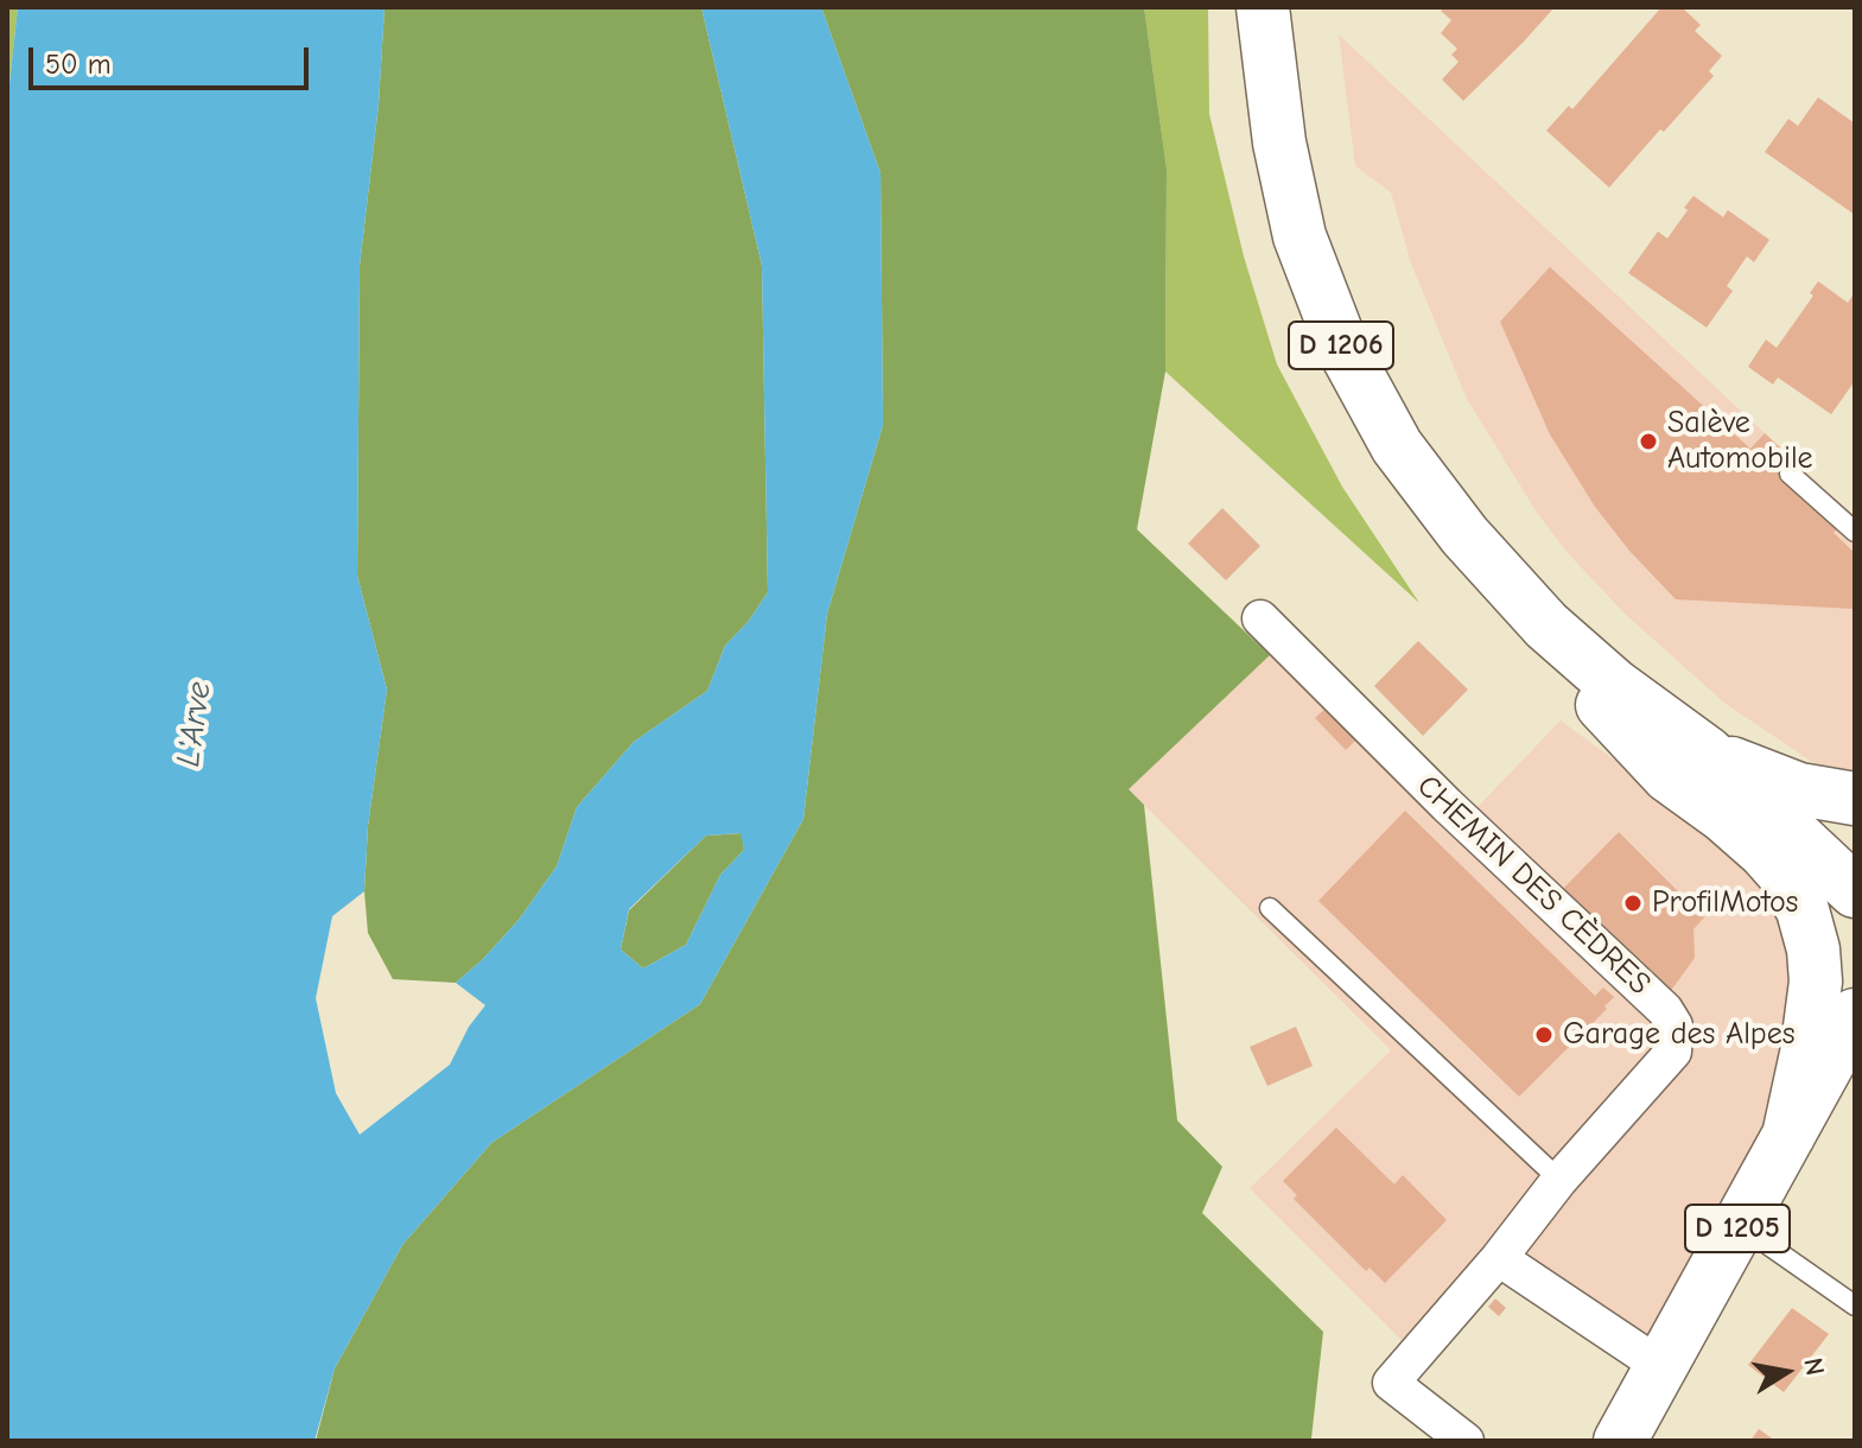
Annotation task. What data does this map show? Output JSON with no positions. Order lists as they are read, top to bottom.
{
  "streets": {
    "main road": ["D 1206", "D 1205"],
    "street": ["CHEMIN DES CÈDRES"]
  },
  "water": ["L'Arve"],
  "places": ["Salève Automobile", "ProfilMotos", "Garage des Alpes"],
  "scale_bar": "50 m",
  "north": "right"
}
